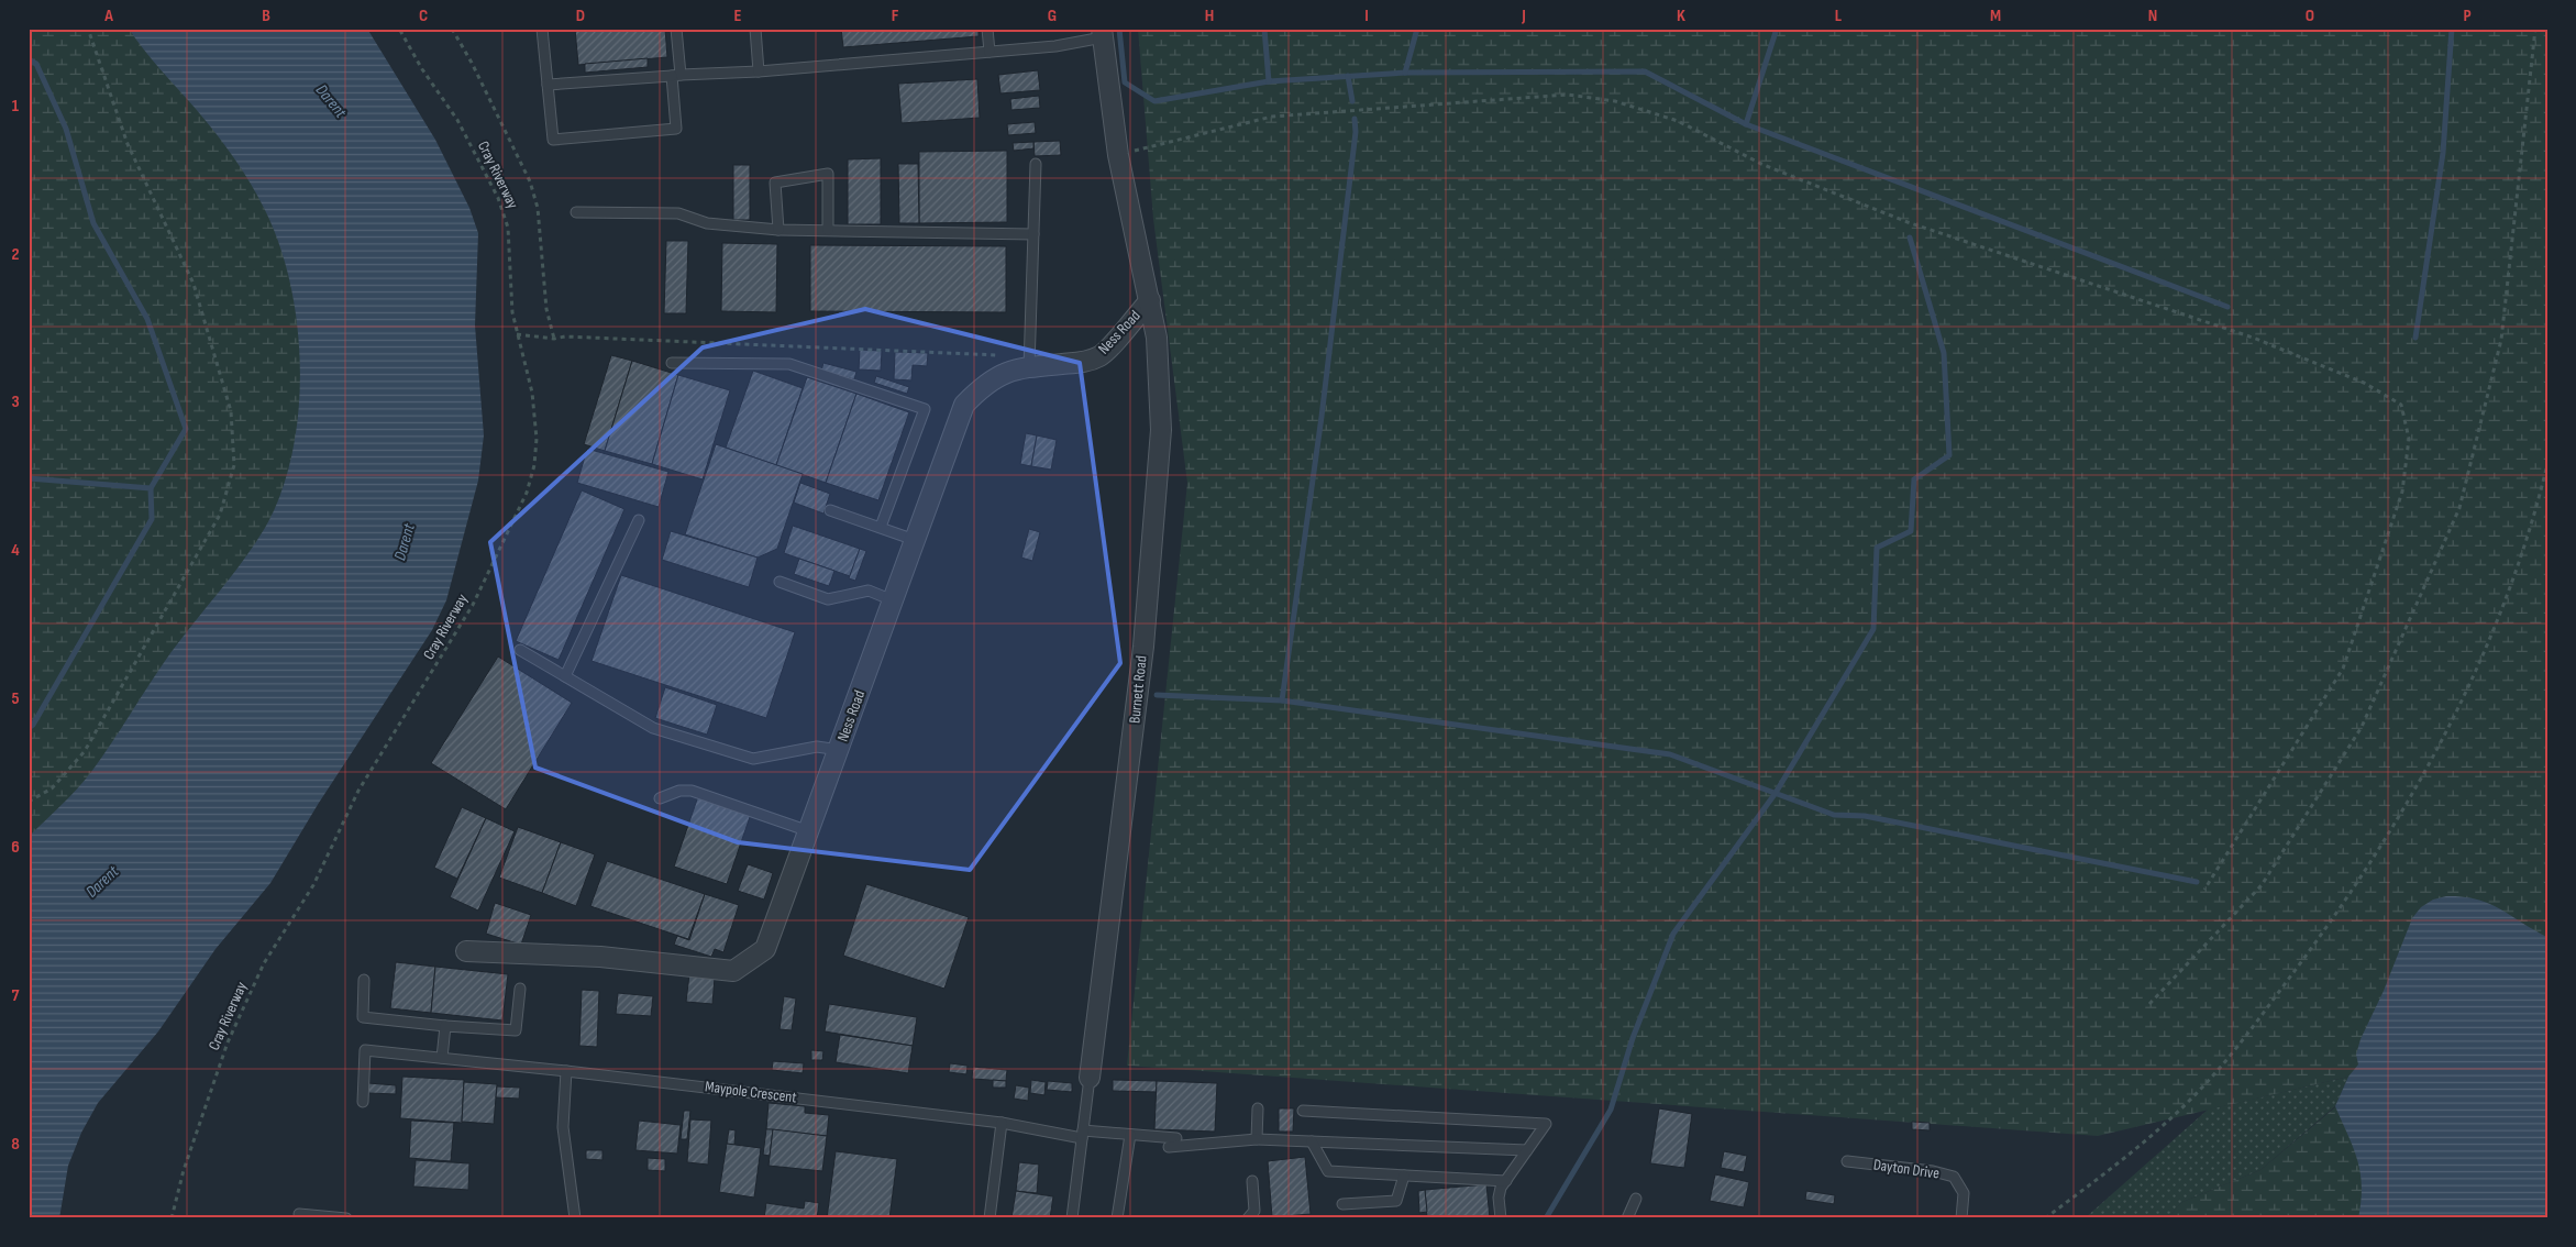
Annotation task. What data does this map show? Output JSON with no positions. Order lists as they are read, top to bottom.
{
  "streets": {
    "street": ["Ness Road", "Burnett Road"],
    "lane": ["Maypole Crescent", "Dayton Drive"],
    "path": ["Cray Riverway"]
  },
  "crossings": [
    ["Ness Road", "Burnett Road"]
  ],
  "water": ["Darent"],
  "grid": {
    "columns": [
      "A",
      "B",
      "C",
      "D",
      "E",
      "F",
      "G",
      "H",
      "I",
      "J",
      "K",
      "L",
      "M",
      "N",
      "O",
      "P"
    ],
    "rows": [
      "1",
      "2",
      "3",
      "4",
      "5",
      "6",
      "7",
      "8"
    ]
  }
}
